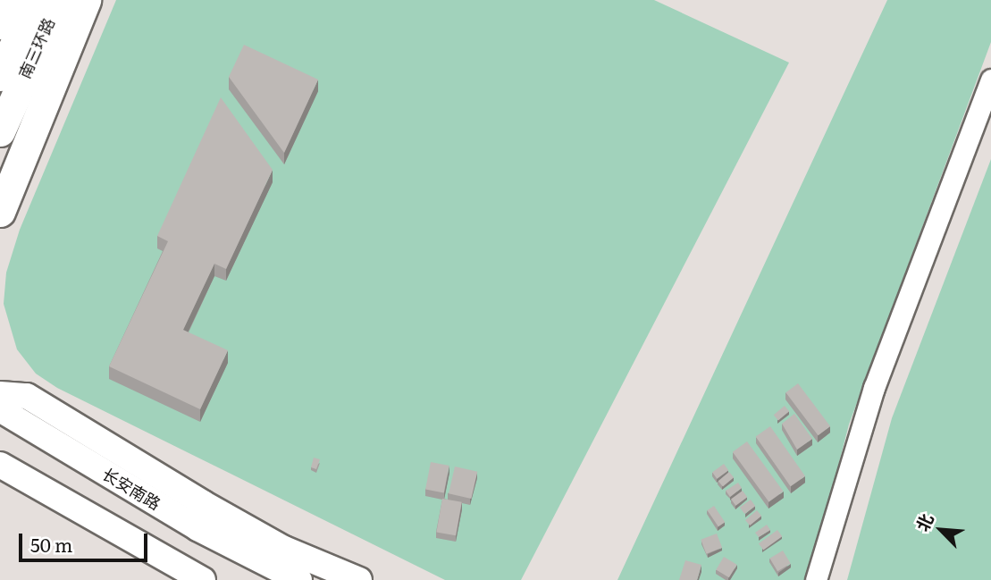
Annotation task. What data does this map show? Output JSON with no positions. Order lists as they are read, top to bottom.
{
  "streets": {
    "highway": ["南三环路"],
    "main road": ["长安南路"]
  },
  "scale_bar": "50 m",
  "north": "top left"
}
